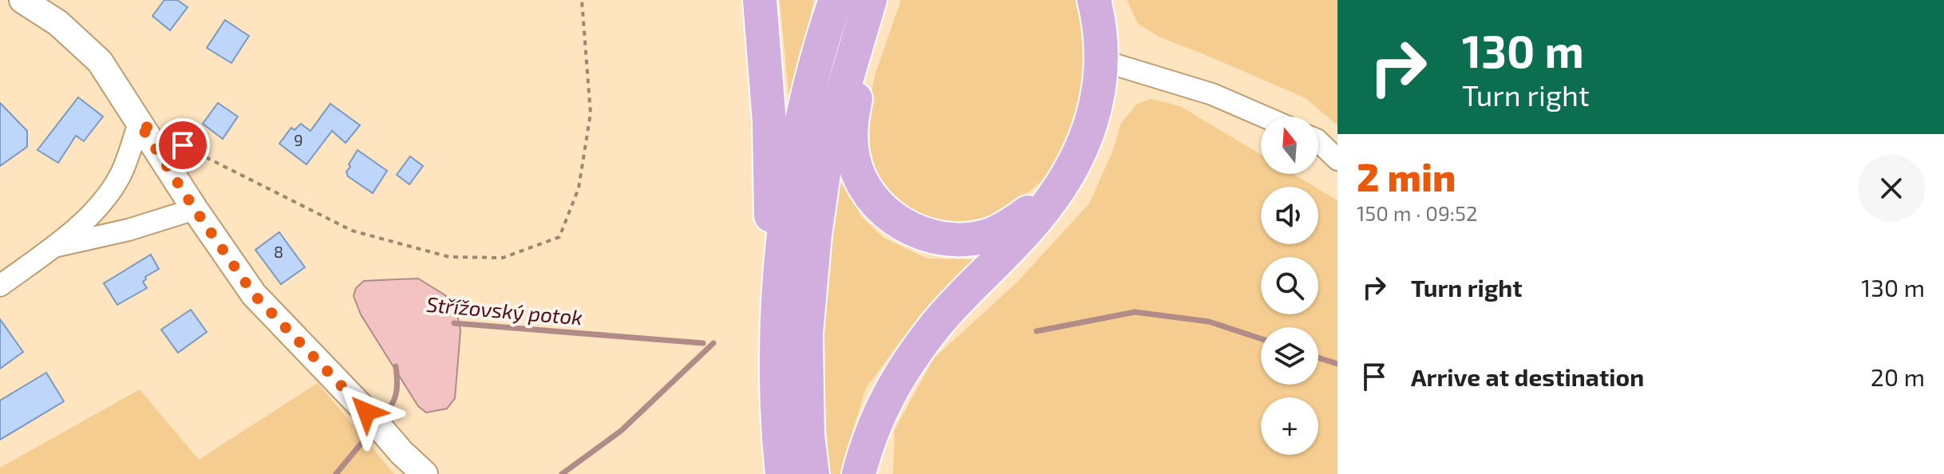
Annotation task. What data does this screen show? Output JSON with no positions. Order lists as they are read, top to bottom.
{
  "water": ["Střížovský potok"],
  "house_numbers": ["9", "8"],
  "north": "top",
  "page": {
    "turn": ["130 m", "Turn right"],
    "map_buttons": "+",
    "heading": ["2 min", "150 m · 09:52"],
    "list": [
      {
        "name": "Turn right",
        "value": "130 m"
      },
      {
        "name": "Arrive at destination",
        "value": "20 m"
      }
    ]
  }
}
